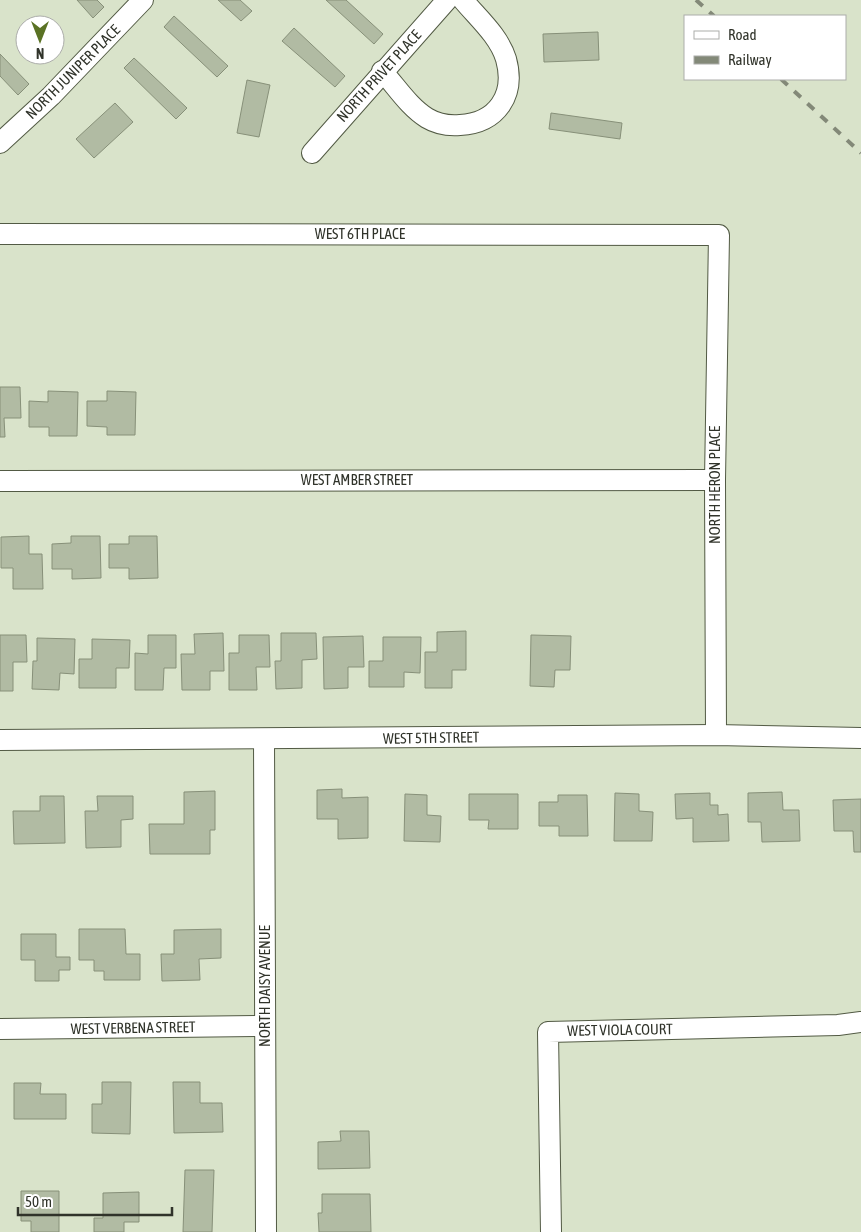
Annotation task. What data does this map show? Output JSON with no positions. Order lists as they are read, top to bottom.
{
  "streets": {
    "street": [
      "NORTH JUNIPER PLACE",
      "NORTH PRIVET PLACE",
      "WEST 6TH PLACE",
      "WEST AMBER STREET",
      "NORTH HERON PLACE",
      "WEST 5TH STREET",
      "NORTH DAISY AVENUE",
      "WEST VERBENA STREET",
      "WEST VIOLA COURT"
    ]
  },
  "crossings": [
    ["WEST 6TH PLACE", "NORTH HERON PLACE"],
    ["WEST AMBER STREET", "NORTH HERON PLACE"],
    ["NORTH HERON PLACE", "WEST 5TH STREET"],
    ["WEST 5TH STREET", "NORTH DAISY AVENUE"],
    ["NORTH DAISY AVENUE", "WEST VERBENA STREET"]
  ],
  "legend": ["Road", "Railway"],
  "scale_bar": "50 m",
  "north": "bottom"
}
